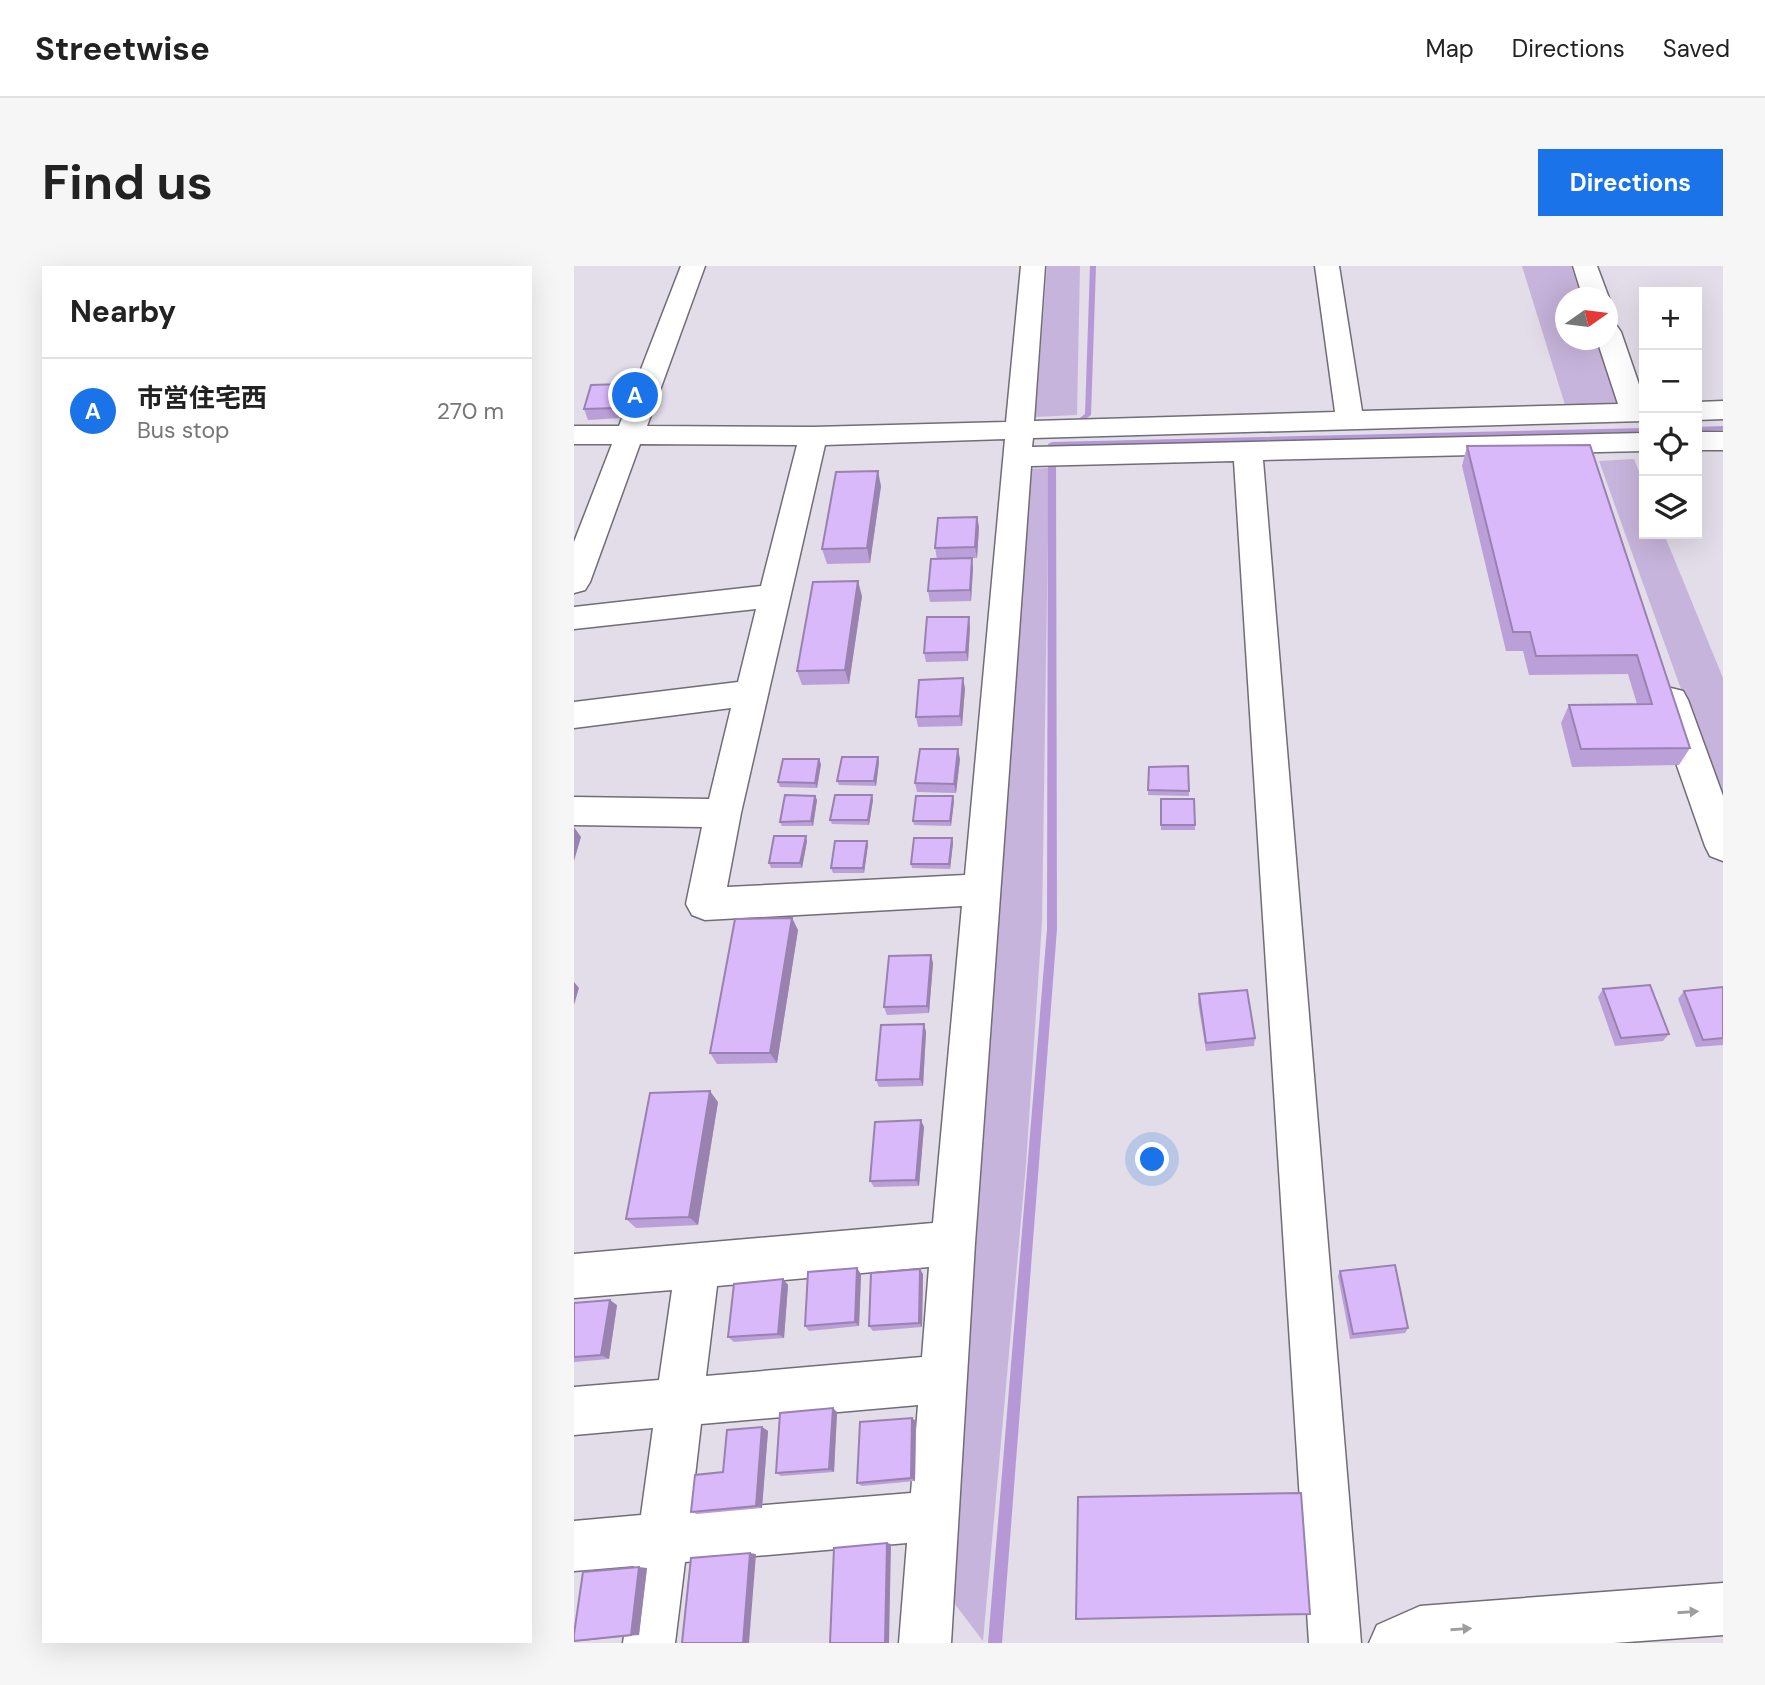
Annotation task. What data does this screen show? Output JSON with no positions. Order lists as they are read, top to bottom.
{
  "north": "right",
  "page": {
    "header": "Streetwise",
    "nav": ["Map", "Directions", "Saved"],
    "buttons": "Directions",
    "title": "Find us",
    "heading": "Nearby",
    "map_buttons": ["+", "−"],
    "list": [
      {
        "mark": "A",
        "name": "市営住宅西",
        "note": "Bus stop",
        "value": "270 m"
      }
    ],
    "pins": "A"
  }
}
